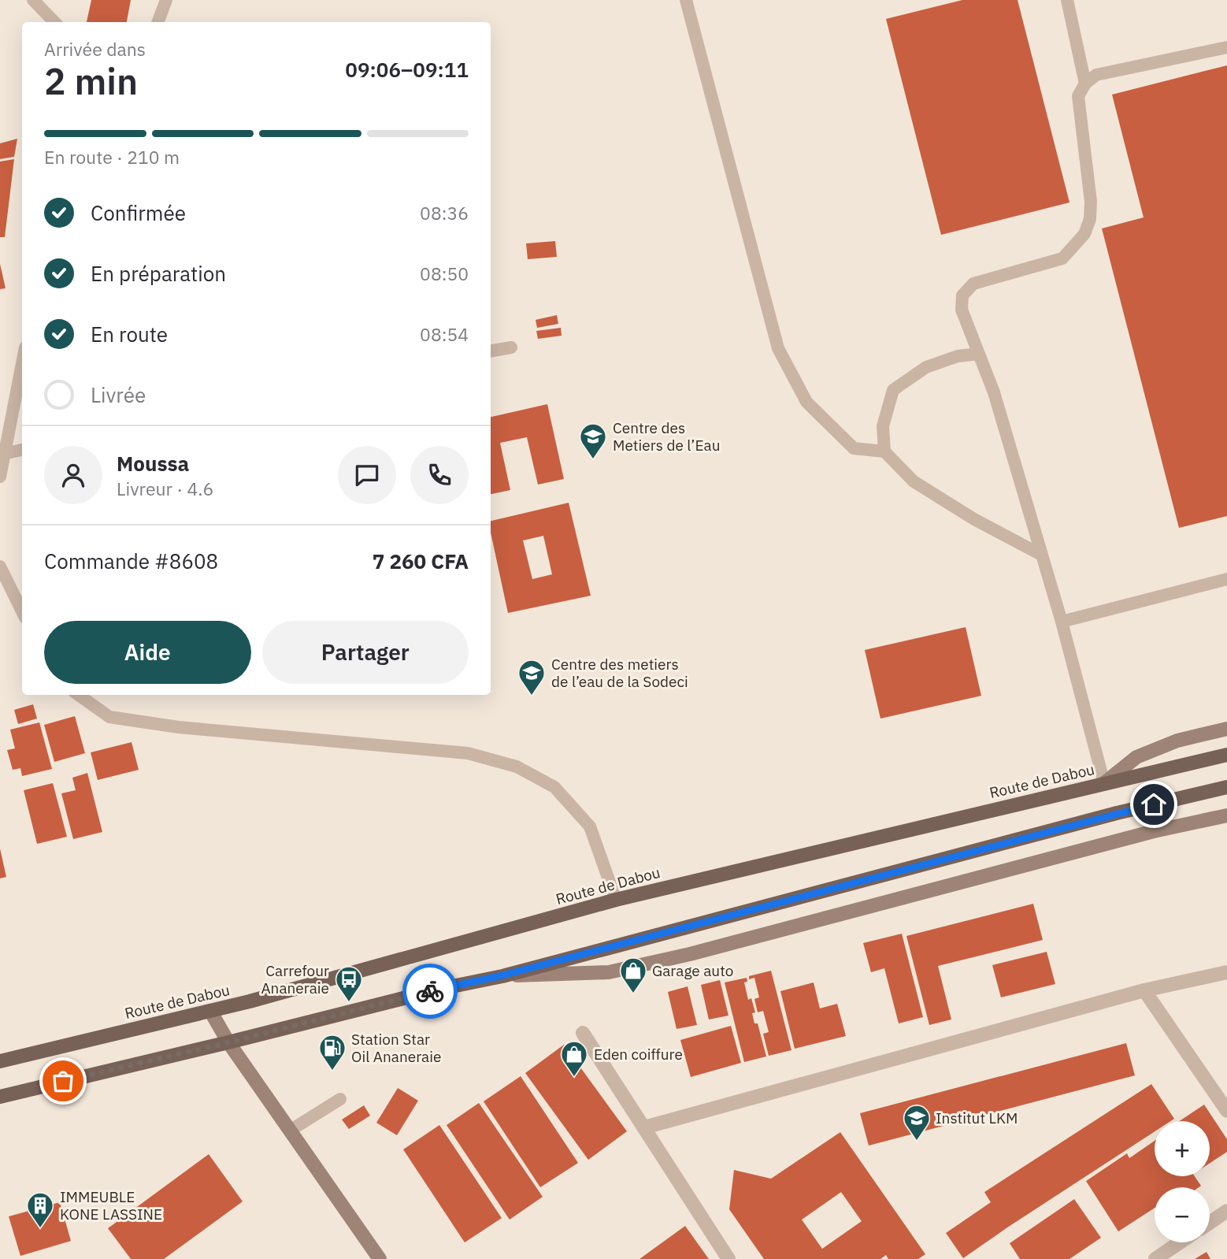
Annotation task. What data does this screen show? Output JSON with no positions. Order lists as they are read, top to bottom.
{
  "streets": {
    "main road": ["Route de Dabou"]
  },
  "places": {
    "school or university": ["Centre des Metiers de l’Eau", "Centre des metiers de l’eau de la Sodeci", "Institut LKM"],
    "shop": ["Garage auto", "Eden coiffure"],
    "bus stop": ["Carrefour Ananeraie"],
    "fuel station": ["Station Star Oil Ananeraie"],
    "building": ["IMMEUBLE KONE LASSINE"]
  },
  "page": {
    "heading": ["2 min", "Arrivée dans", "09:06–09:11"],
    "panel": [
      "Moussa",
      "Livreur · 4.6",
      "Commande #8608",
      "7 260 CFA"
    ],
    "bar": "En route · 210 m",
    "list": [
      ["Confirmée", "08:36"],
      ["En préparation", "08:50"],
      ["En route", "08:54"],
      "Livrée"
    ],
    "buttons": ["Aide", "Partager"],
    "map_buttons": ["+", "−"]
  }
}
